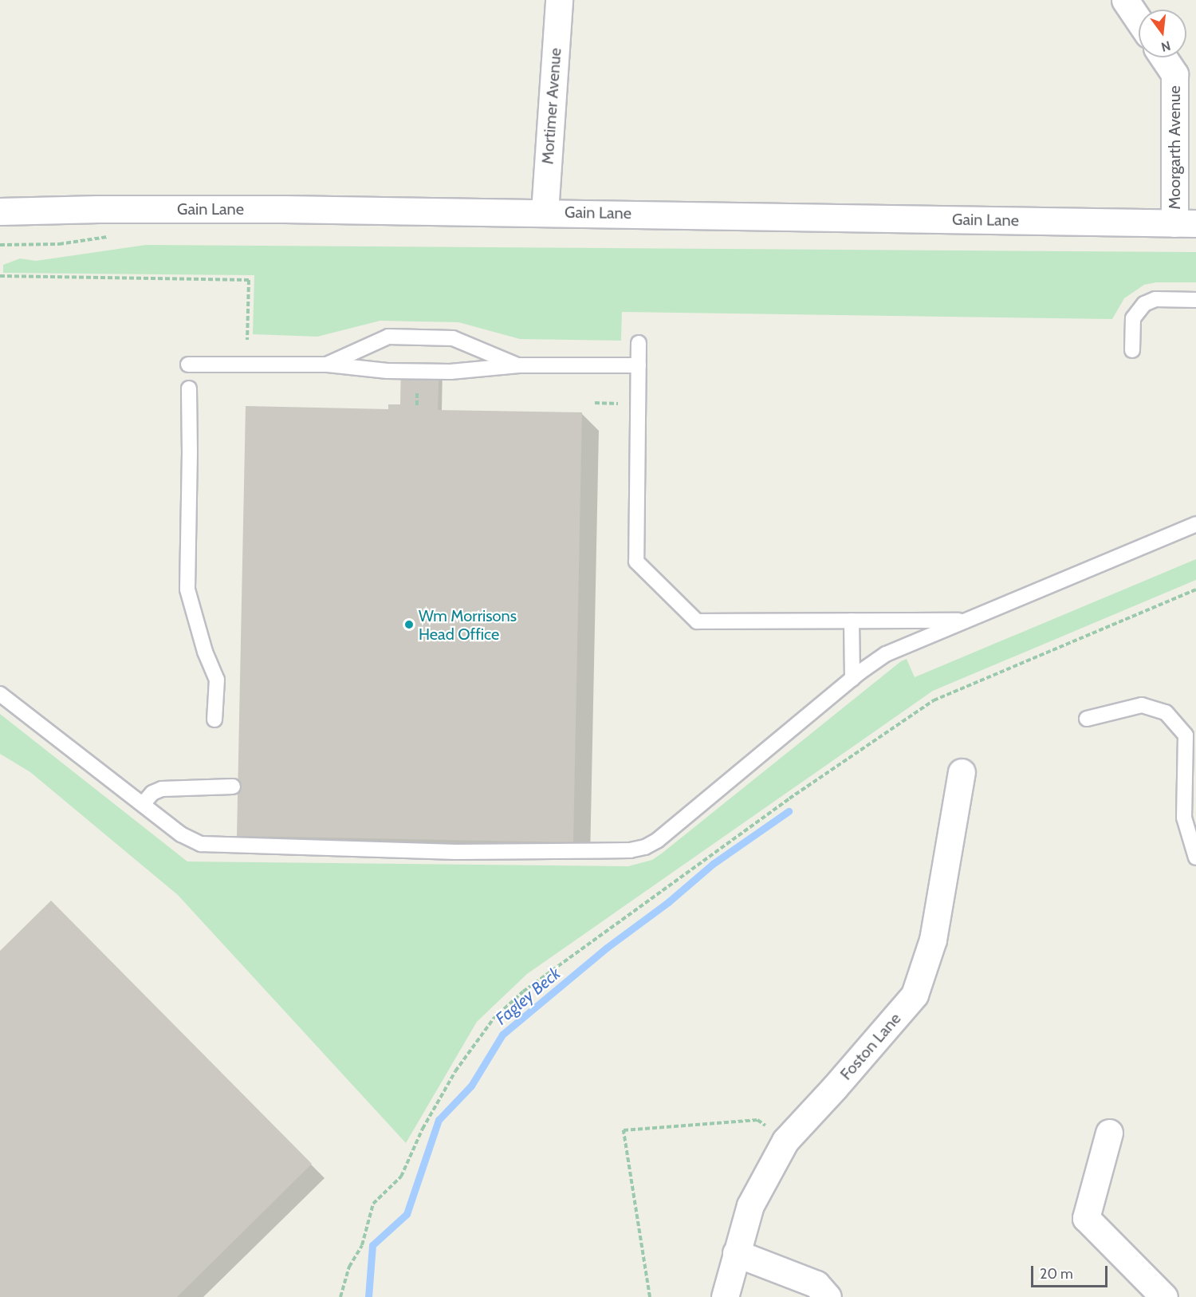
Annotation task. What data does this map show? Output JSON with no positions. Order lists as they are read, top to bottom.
{
  "streets": {
    "street": [
      "Mortimer Avenue",
      "Moorgarth Avenue",
      "Gain Lane",
      "Foston Lane"
    ]
  },
  "crossings": [
    ["Mortimer Avenue", "Gain Lane"],
    ["Moorgarth Avenue", "Gain Lane"]
  ],
  "water": ["Fagley Beck"],
  "places": ["Wm Morrisons Head Office"],
  "scale_bar": "20 m",
  "north": "bottom"
}
